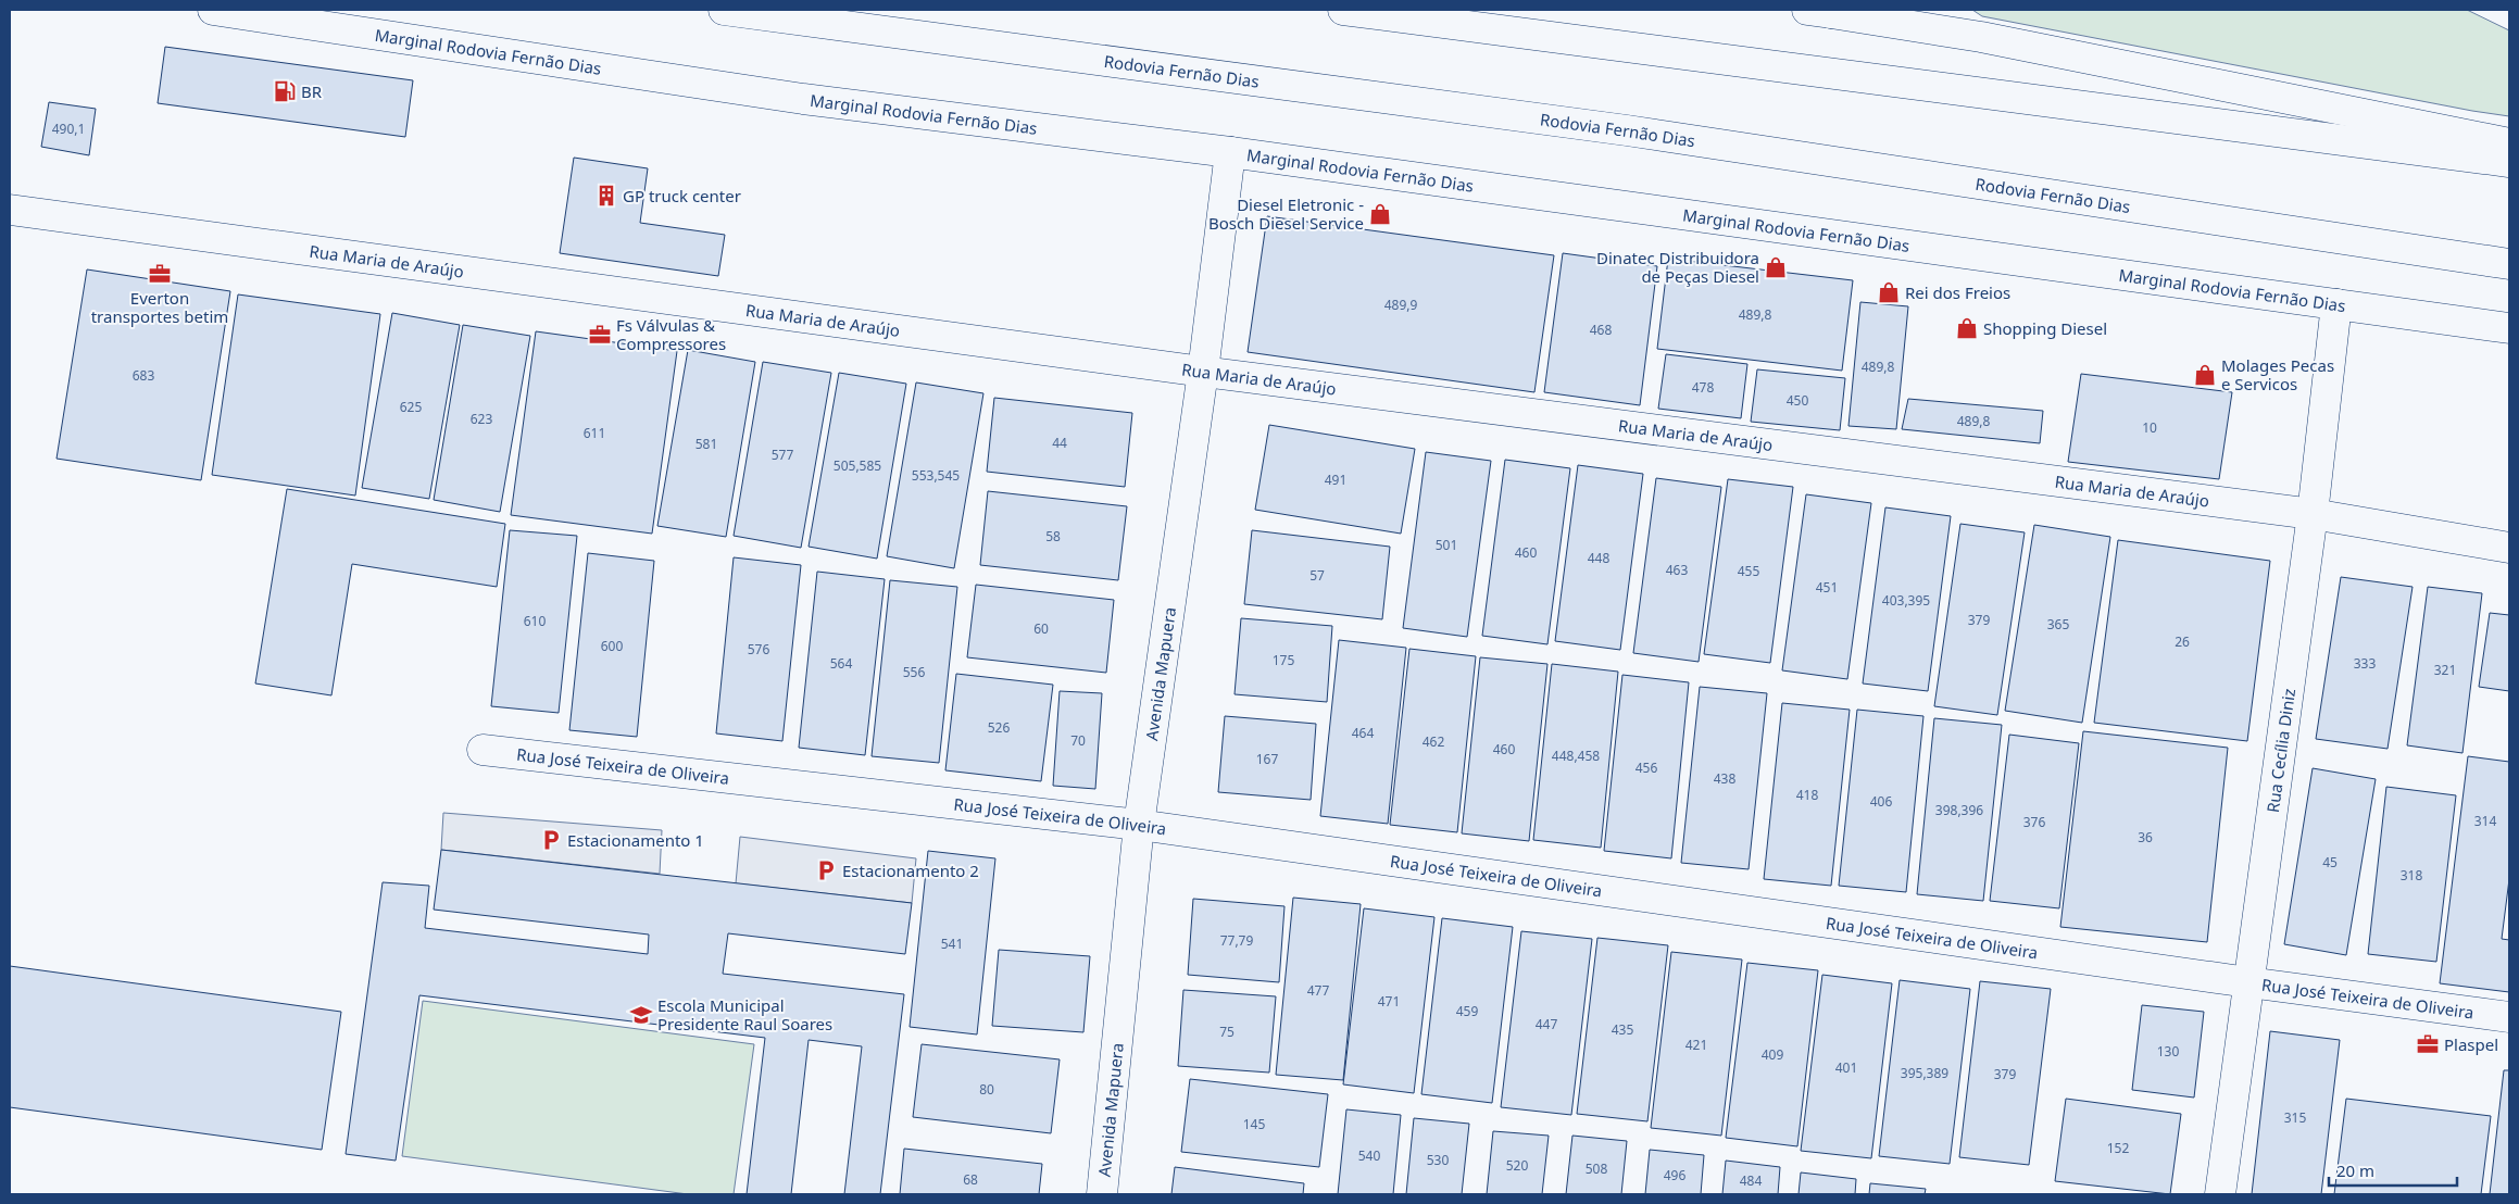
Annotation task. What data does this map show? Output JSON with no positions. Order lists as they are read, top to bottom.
{
  "streets": {
    "main road": [
      "Marginal Rodovia Fernão Dias",
      "Rodovia Fernão Dias",
      "Rua Maria de Araújo",
      "Avenida Mapuera",
      "Rua Cecília Diniz",
      "Rua José Teixeira de Oliveira"
    ]
  },
  "crossings": [
    ["Marginal Rodovia Fernão Dias", "Avenida Mapuera"],
    ["Marginal Rodovia Fernão Dias", "Rua Cecília Diniz"],
    ["Rua Maria de Araújo", "Avenida Mapuera"],
    ["Rua Maria de Araújo", "Rua Cecília Diniz"],
    ["Avenida Mapuera", "Rua José Teixeira de Oliveira"],
    ["Rua Cecília Diniz", "Rua José Teixeira de Oliveira"]
  ],
  "places": {
    "fuel station": ["BR"],
    "building": ["GP truck center"],
    "shop": [
      "Diesel Eletronic - Bosch Diesel Service",
      "Dinatec Distribuidora de Peças Diesel",
      "Rei dos Freios",
      "Shopping Diesel",
      "Molages Pecas e Servicos"
    ],
    "office": ["Everton transportes betim", "Fs Válvulas & Compressores", "Plaspel"],
    "parking": ["Estacionamento 1", "Estacionamento 2"],
    "school or university": ["Escola Municipal Presidente Raul Soares"]
  },
  "house_numbers": [
    "490,1",
    "489,9",
    "489,8",
    "468",
    "489,8",
    "683",
    "478",
    "450",
    "625",
    "623",
    "489,8",
    "10",
    "611",
    "44",
    "581",
    "577",
    "505,585",
    "553,545",
    "491",
    "58",
    "501",
    "460",
    "448",
    "463",
    "455",
    "57",
    "451",
    "403,395",
    "379",
    "610",
    "365",
    "60",
    "26",
    "600",
    "576",
    "175",
    "564",
    "333",
    "321",
    "556",
    "526",
    "464",
    "70",
    "462",
    "460",
    "448,458",
    "167",
    "456",
    "438",
    "418",
    "406",
    "398,396",
    "314",
    "376",
    "36",
    "45",
    "318",
    "77,79",
    "541",
    "477",
    "471",
    "459",
    "447",
    "435",
    "75",
    "421",
    "130",
    "409",
    "401",
    "395,389",
    "379",
    "80",
    "315",
    "145",
    "152",
    "540",
    "530",
    "520",
    "508",
    "496",
    "68",
    "484"
  ],
  "scale_bar": "20 m"
}
